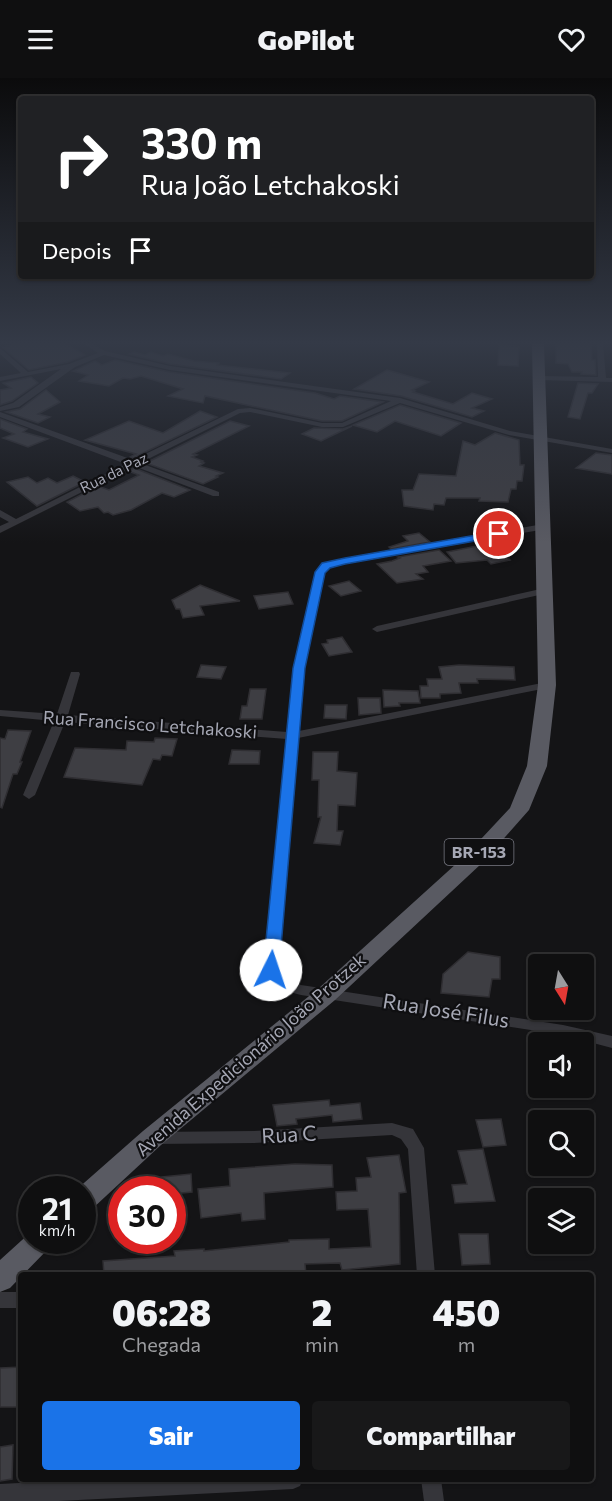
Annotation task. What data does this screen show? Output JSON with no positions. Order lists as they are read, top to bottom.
{
  "streets": {
    "highway": ["BR-153", "Avenida Expedicionário João Protzek"],
    "street": [
      "Rua da Paz",
      "Rua Francisco Letchakoski",
      "Rua José Filus",
      "Rua C"
    ]
  },
  "crossings": [
    ["Rua Francisco Letchakoski", "Rua José Filus"],
    ["Rua Francisco Letchakoski", "Avenida Expedicionário João Protzek"],
    ["Rua José Filus", "Avenida Expedicionário João Protzek"],
    ["Avenida Expedicionário João Protzek", "Rua C"]
  ],
  "north": "bottom",
  "page": {
    "header": "GoPilot",
    "turn": ["330 m", "Rua João Letchakoski"],
    "then": "Depois",
    "speed": "21 km/h",
    "limit": "30",
    "eta": [
      "06:28",
      "Chegada",
      "2",
      "min",
      "450",
      "m"
    ],
    "buttons": ["Sair", "Compartilhar"]
  }
}
